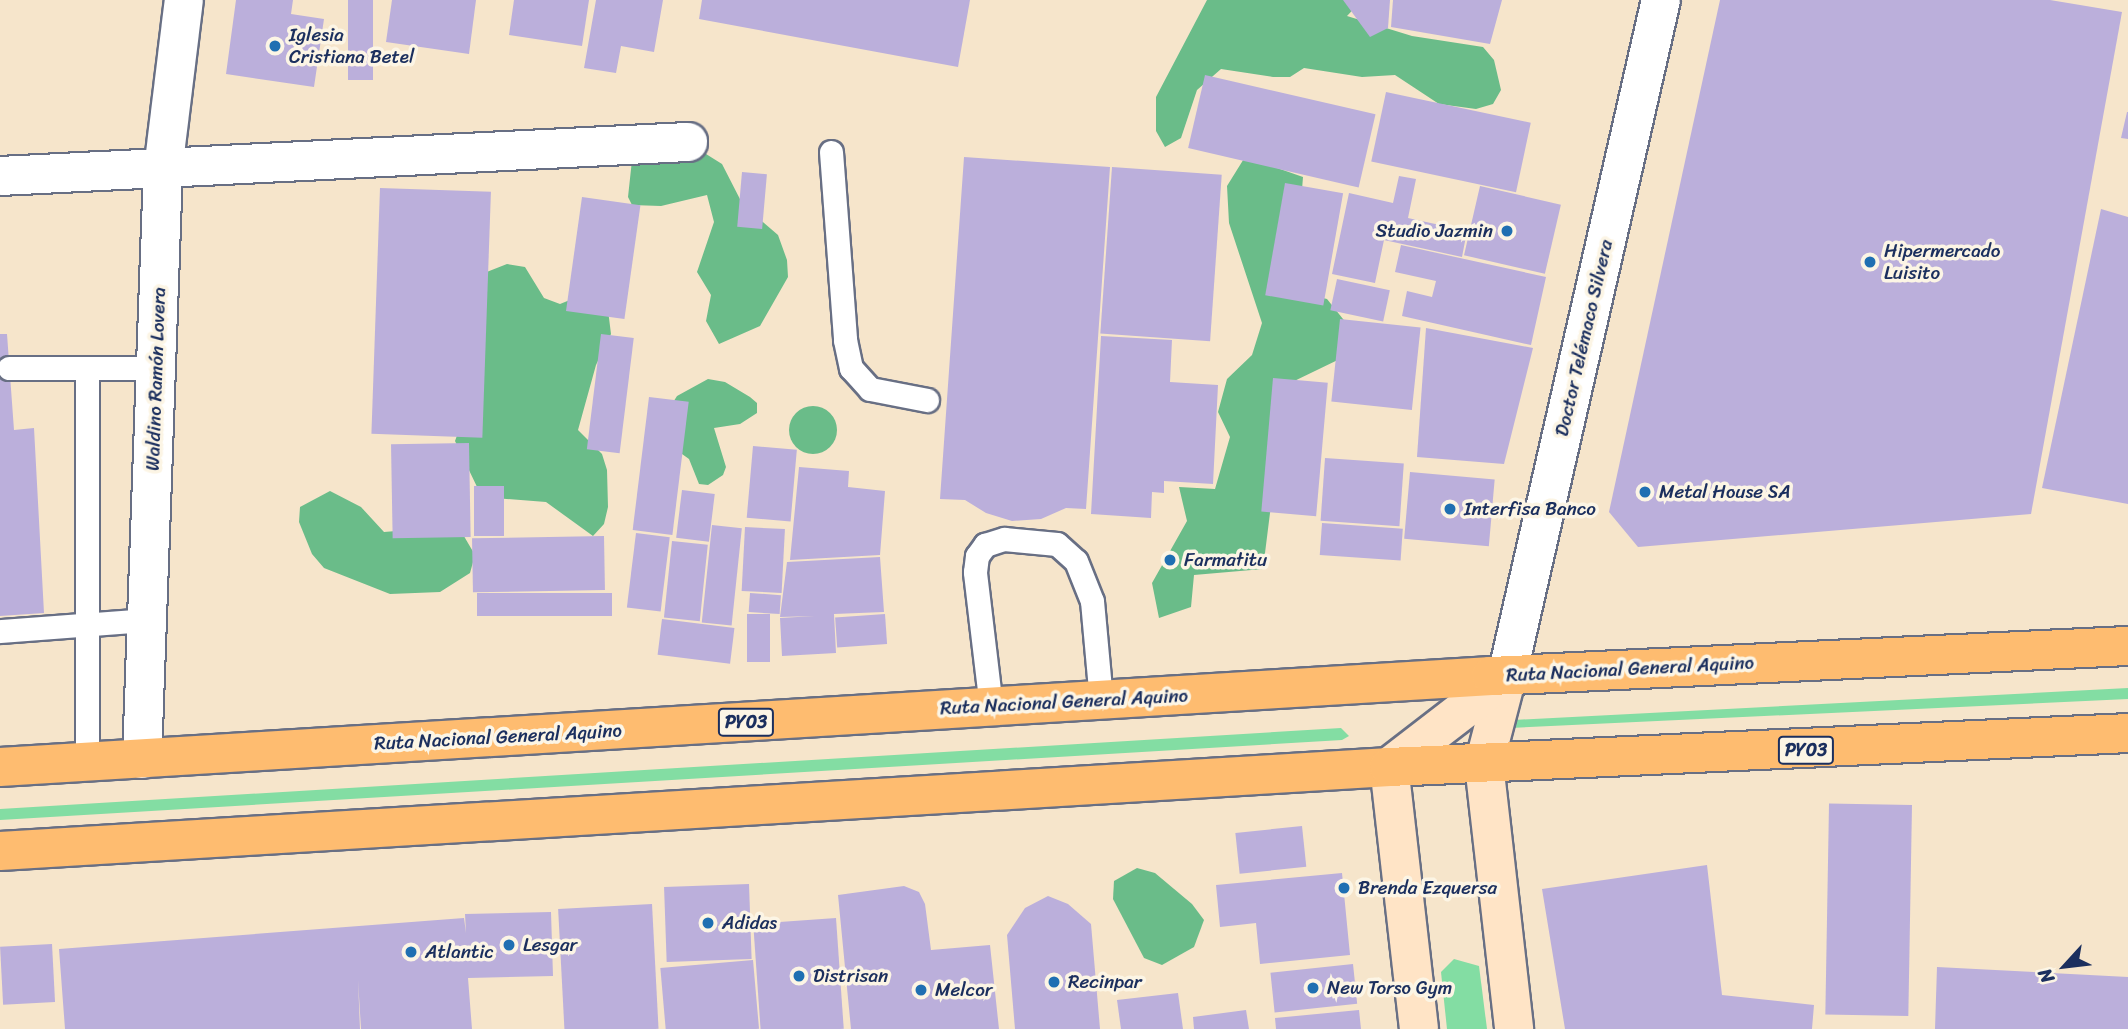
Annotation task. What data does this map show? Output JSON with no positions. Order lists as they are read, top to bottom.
{
  "streets": {
    "highway": ["Ruta Nacional General Aquino", "PY03"],
    "street": ["Doctor Telémaco Silvera", "Waldino Ramón Lovera"]
  },
  "crossings": [
    ["Doctor Telémaco Silvera", "Ruta Nacional General Aquino"],
    ["Waldino Ramón Lovera", "Ruta Nacional General Aquino"]
  ],
  "places": [
    "Iglesia Cristiana Betel",
    "Studio Jazmin",
    "Hipermercado Luisito",
    "Metal House SA",
    "Interfisa Banco",
    "Farmatitu",
    "Brenda Ezquersa",
    "Adidas",
    "Lesgar",
    "Atlantic",
    "Distrisan",
    "Recinpar",
    "New Torso Gym",
    "Melcor"
  ],
  "north": "bottom left"
}
